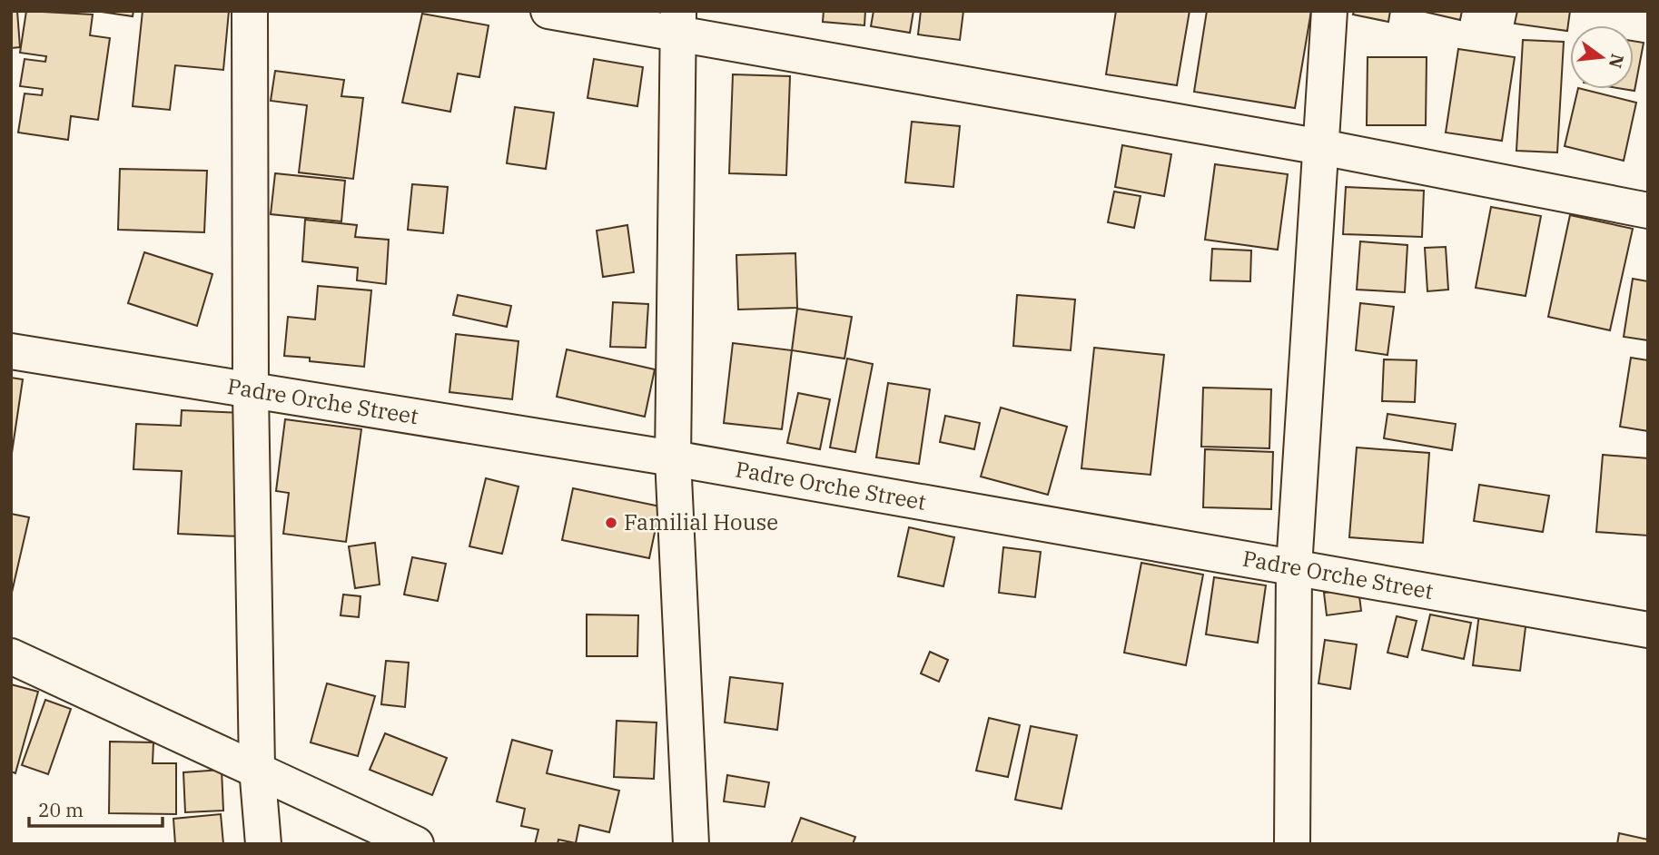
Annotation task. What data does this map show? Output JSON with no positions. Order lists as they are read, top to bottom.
{
  "streets": {
    "street": ["Padre Orche Street"]
  },
  "places": ["Familial House"],
  "scale_bar": "20 m",
  "north": "right"
}
